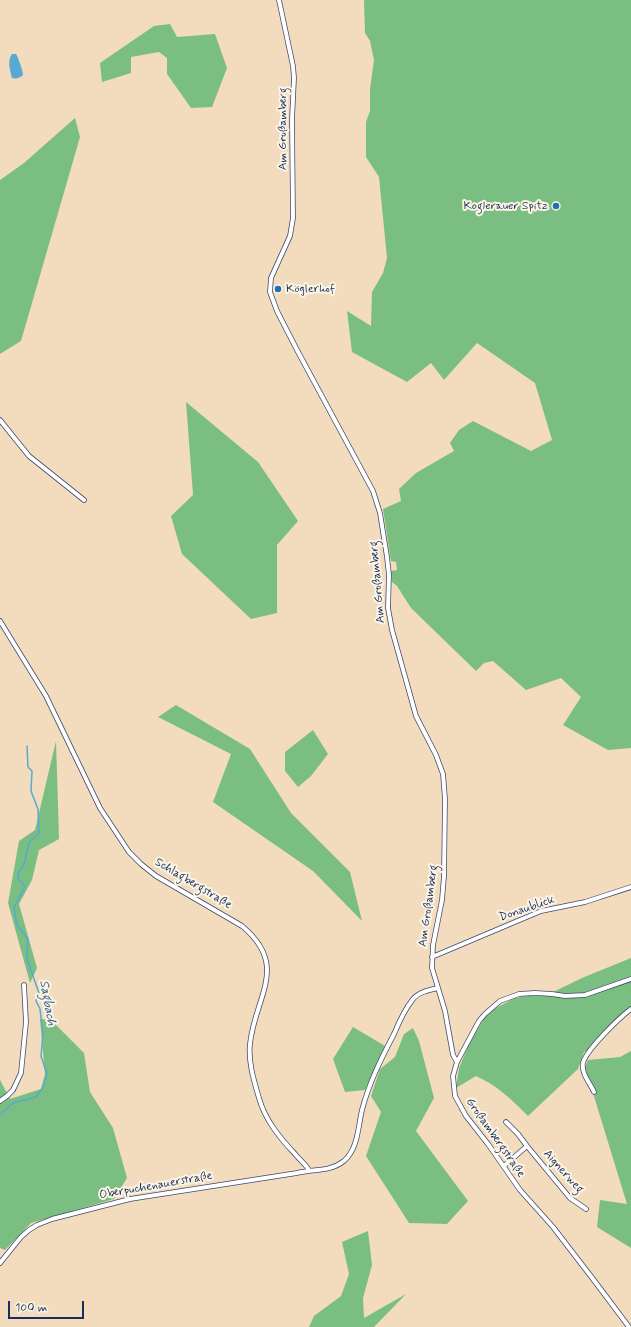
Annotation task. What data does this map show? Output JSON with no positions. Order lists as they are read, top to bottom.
{
  "streets": {
    "street": [
      "Am Großamberg",
      "Schlagbergstraße",
      "Donaublick",
      "Großambergstraße",
      "Aignerweg",
      "Oberpuchenauerstraße"
    ]
  },
  "crossings": [
    ["Am Großamberg", "Donaublick"],
    ["Am Großamberg", "Großambergstraße"],
    ["Schlagbergstraße", "Oberpuchenauerstraße"],
    ["Großambergstraße", "Aignerweg"]
  ],
  "water": ["Sagbach"],
  "places": ["Koglerauer Spitz", "Köglerhof"],
  "scale_bar": "100 m"
}
